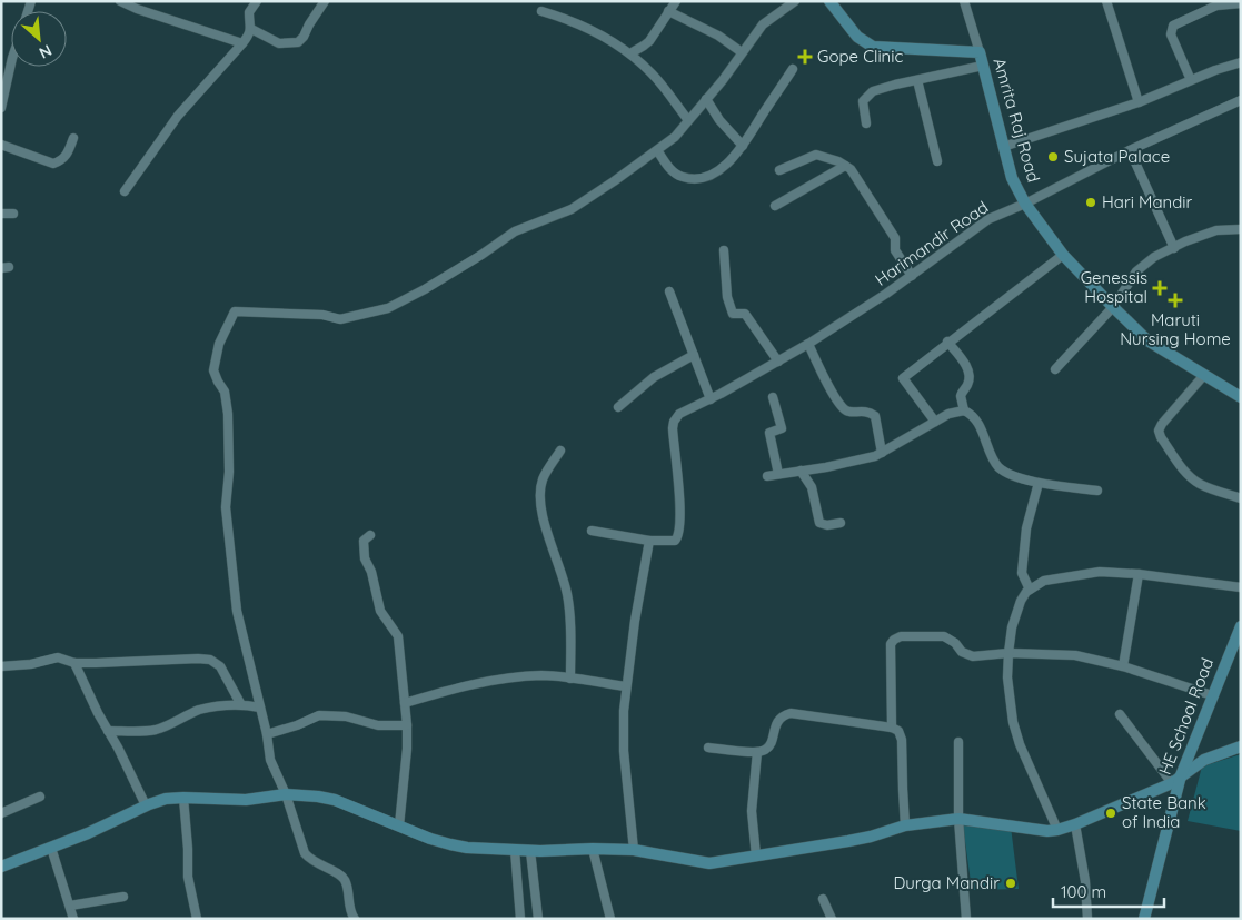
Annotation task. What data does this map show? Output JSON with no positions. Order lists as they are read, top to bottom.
{
  "streets": {
    "street": ["Amrita Raj Road", "Harimandir Road", "HE School Road"]
  },
  "crossings": [
    ["Amrita Raj Road", "Harimandir Road"]
  ],
  "places": {
    "health": ["Gope Clinic", "Genessis Hospital", "Maruti Nursing Home"],
    "other": [
      "Sujata Palace",
      "Hari Mandir",
      "State Bank of India",
      "Durga Mandir"
    ]
  },
  "scale_bar": "100 m",
  "north": "bottom right"
}
